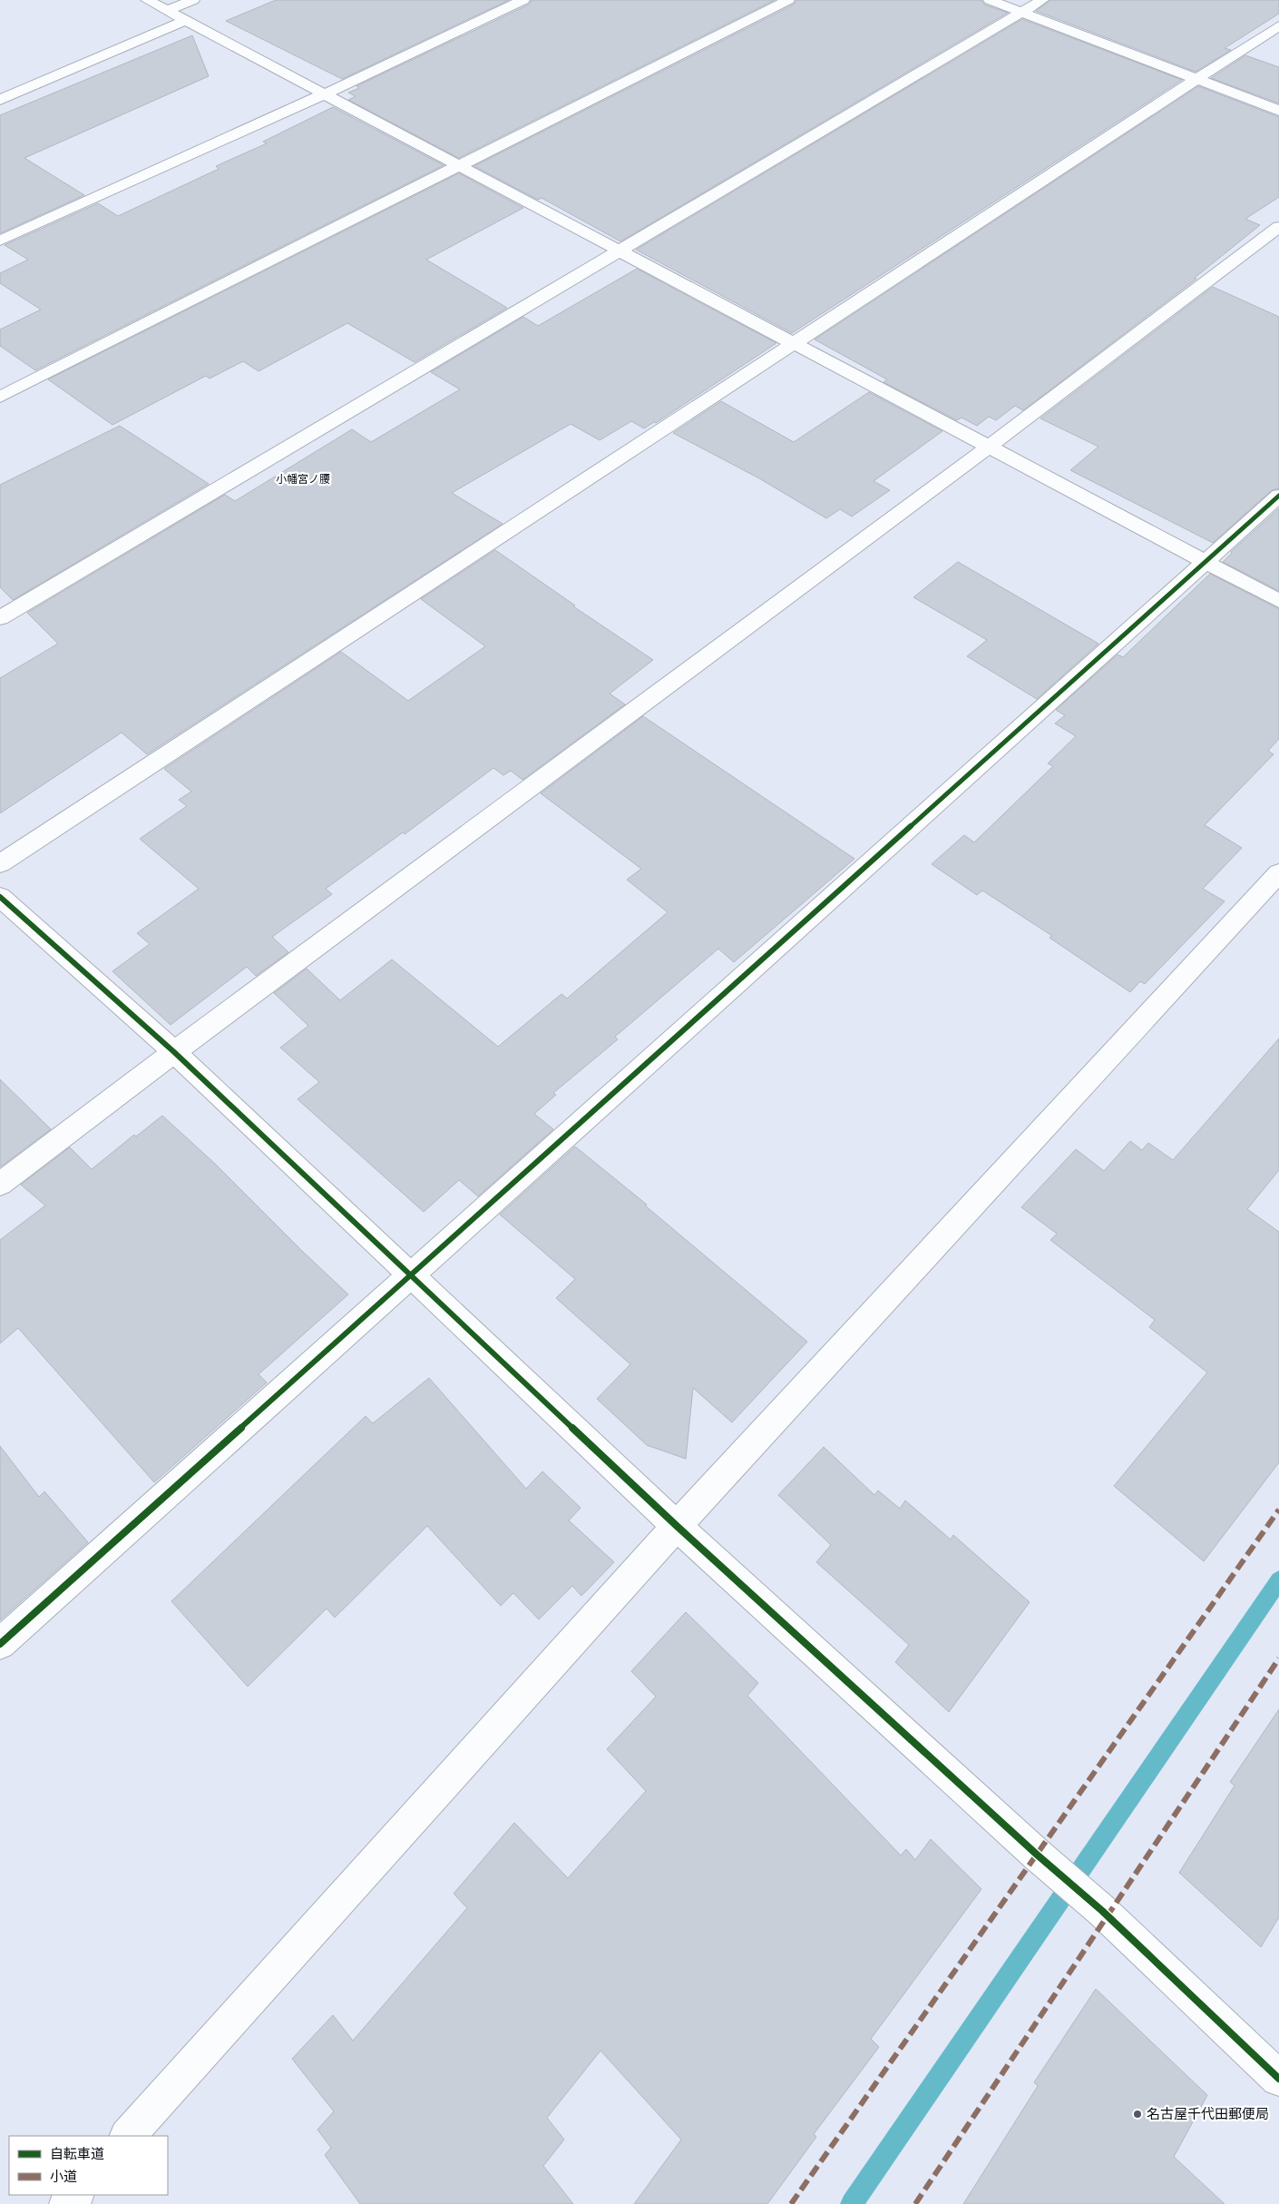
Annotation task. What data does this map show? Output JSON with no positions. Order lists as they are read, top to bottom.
{
  "districts": ["小幡宮ノ腰"],
  "places": ["名古屋千代田郵便局"],
  "legend": ["自転車道", "小道"]
}
